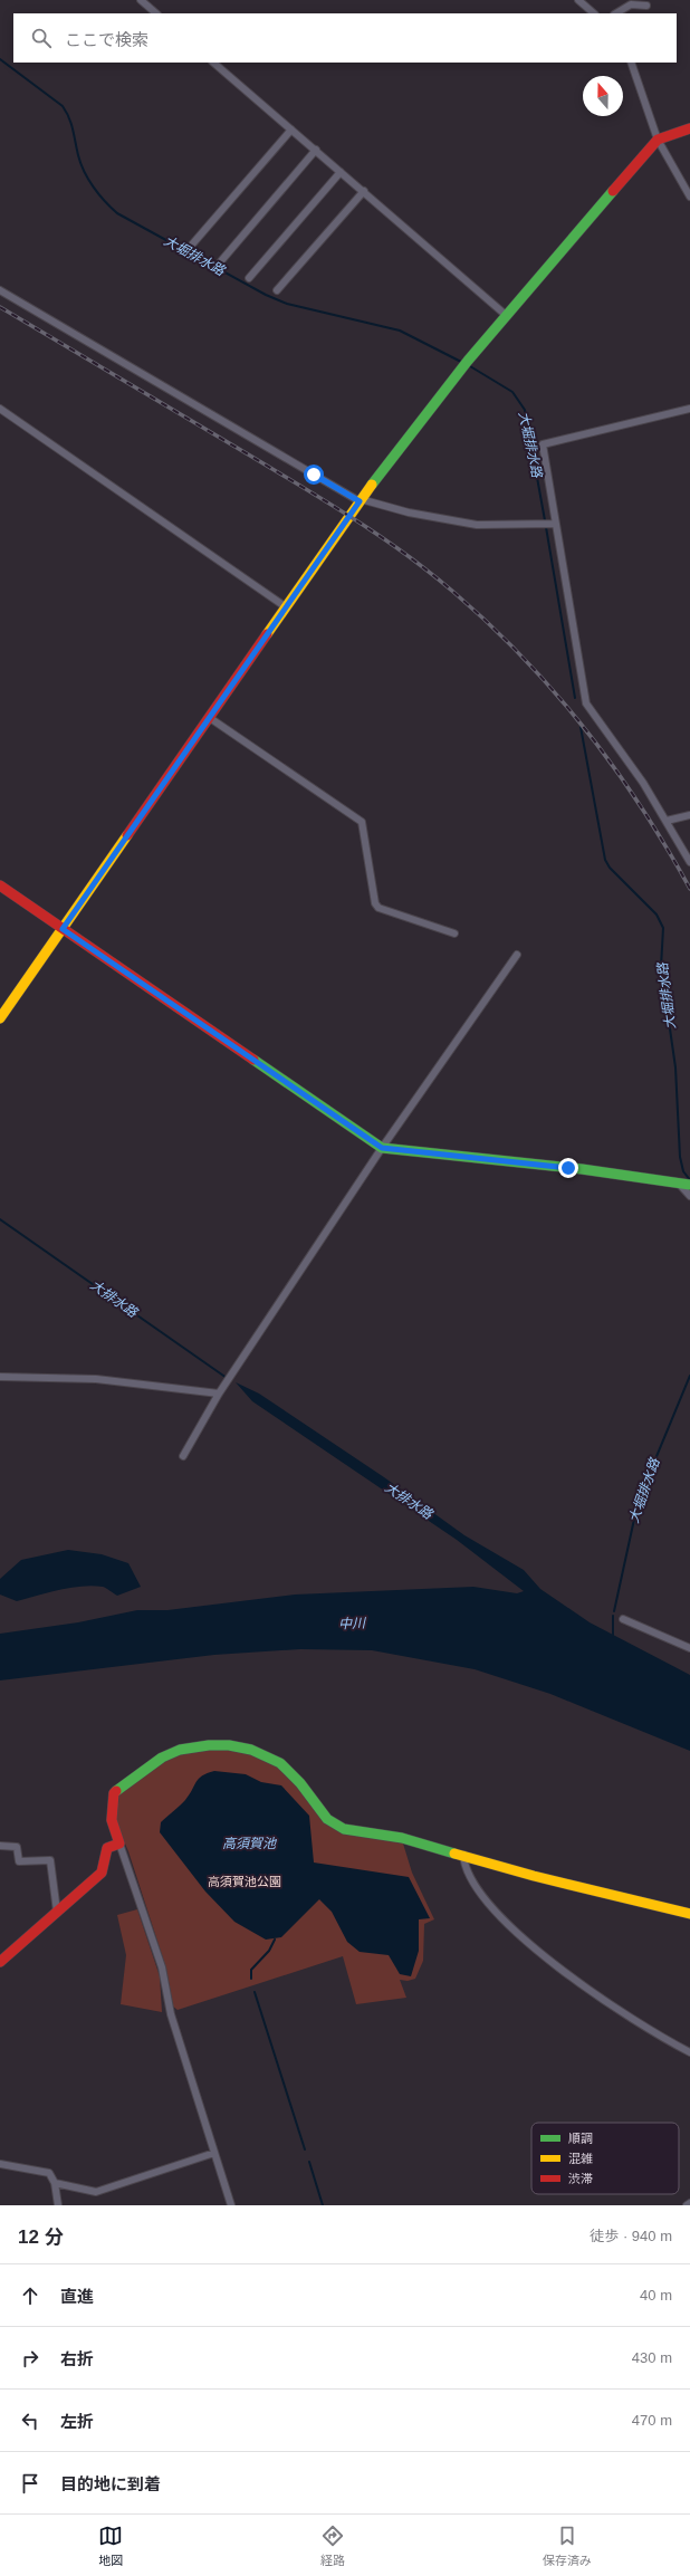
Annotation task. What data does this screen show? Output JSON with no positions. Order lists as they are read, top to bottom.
{
  "water": [
    "大堀排水路",
    "大排水路",
    "中川",
    "高須賀池"
  ],
  "parks": ["高須賀池公園"],
  "legend": ["順調", "混雑", "渋滞"],
  "north": "top",
  "page": {
    "search": "ここで検索",
    "heading": ["12 分", "徒歩 · 940 m"],
    "list": [
      ["直進", "40 m"],
      ["右折", "430 m"],
      ["左折", "470 m"],
      "目的地に到着"
    ],
    "nav": ["地図", "経路", "保存済み"]
  }
}
